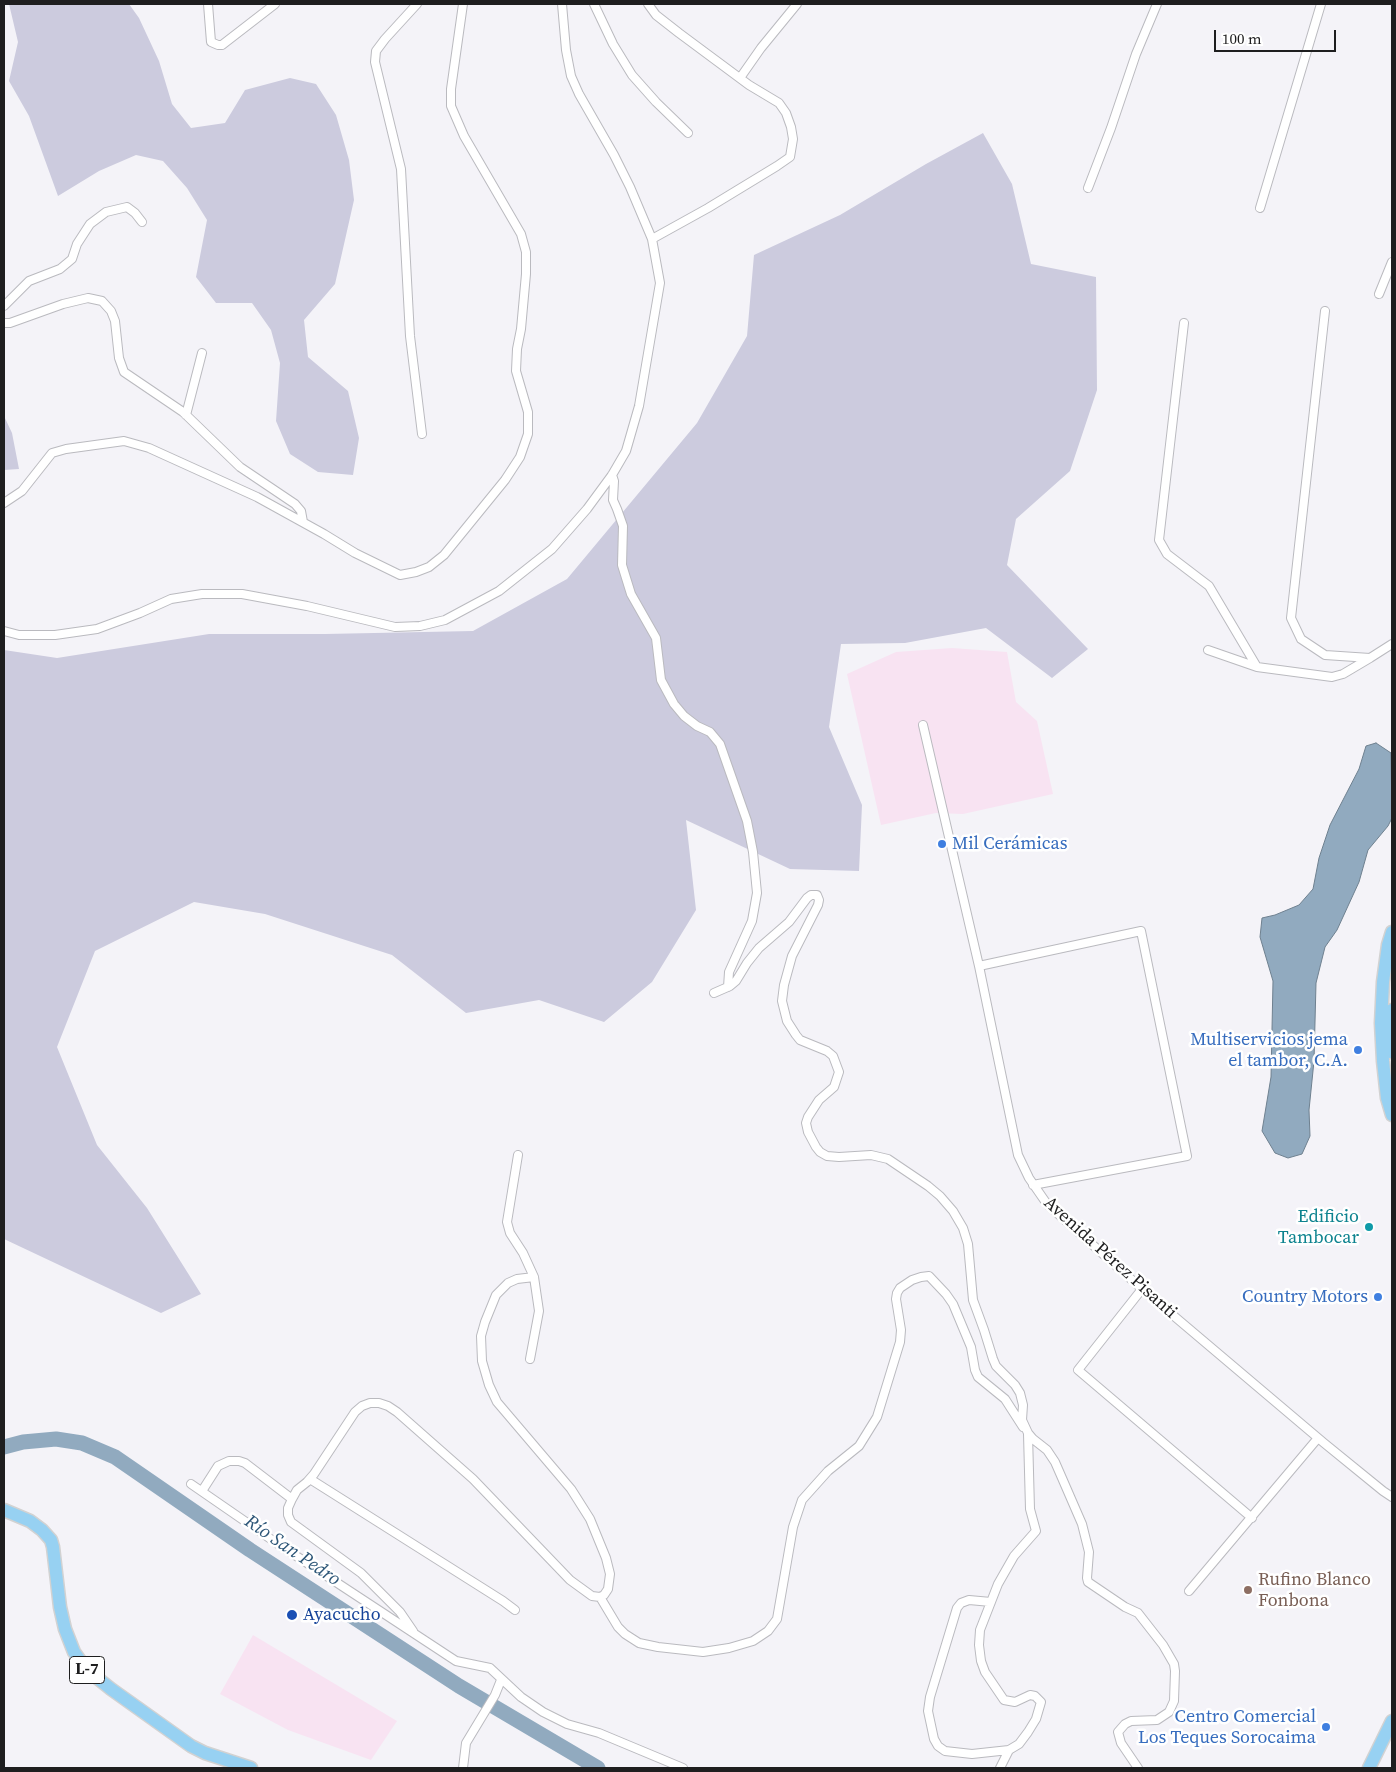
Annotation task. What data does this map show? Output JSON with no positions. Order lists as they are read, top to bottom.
{
  "streets": {
    "main road": ["L-7"],
    "street": ["Avenida Pérez Pisanti"]
  },
  "water": ["Río San Pedro"],
  "places": [
    "Mil Cerámicas",
    "Multiservicios jema el tambor, C.A.",
    "Edificio Tambocar",
    "Country Motors",
    "Rufino Blanco Fonbona",
    "Ayacucho",
    "Centro Comercial Los Teques Sorocaima"
  ],
  "scale_bar": "100 m"
}
